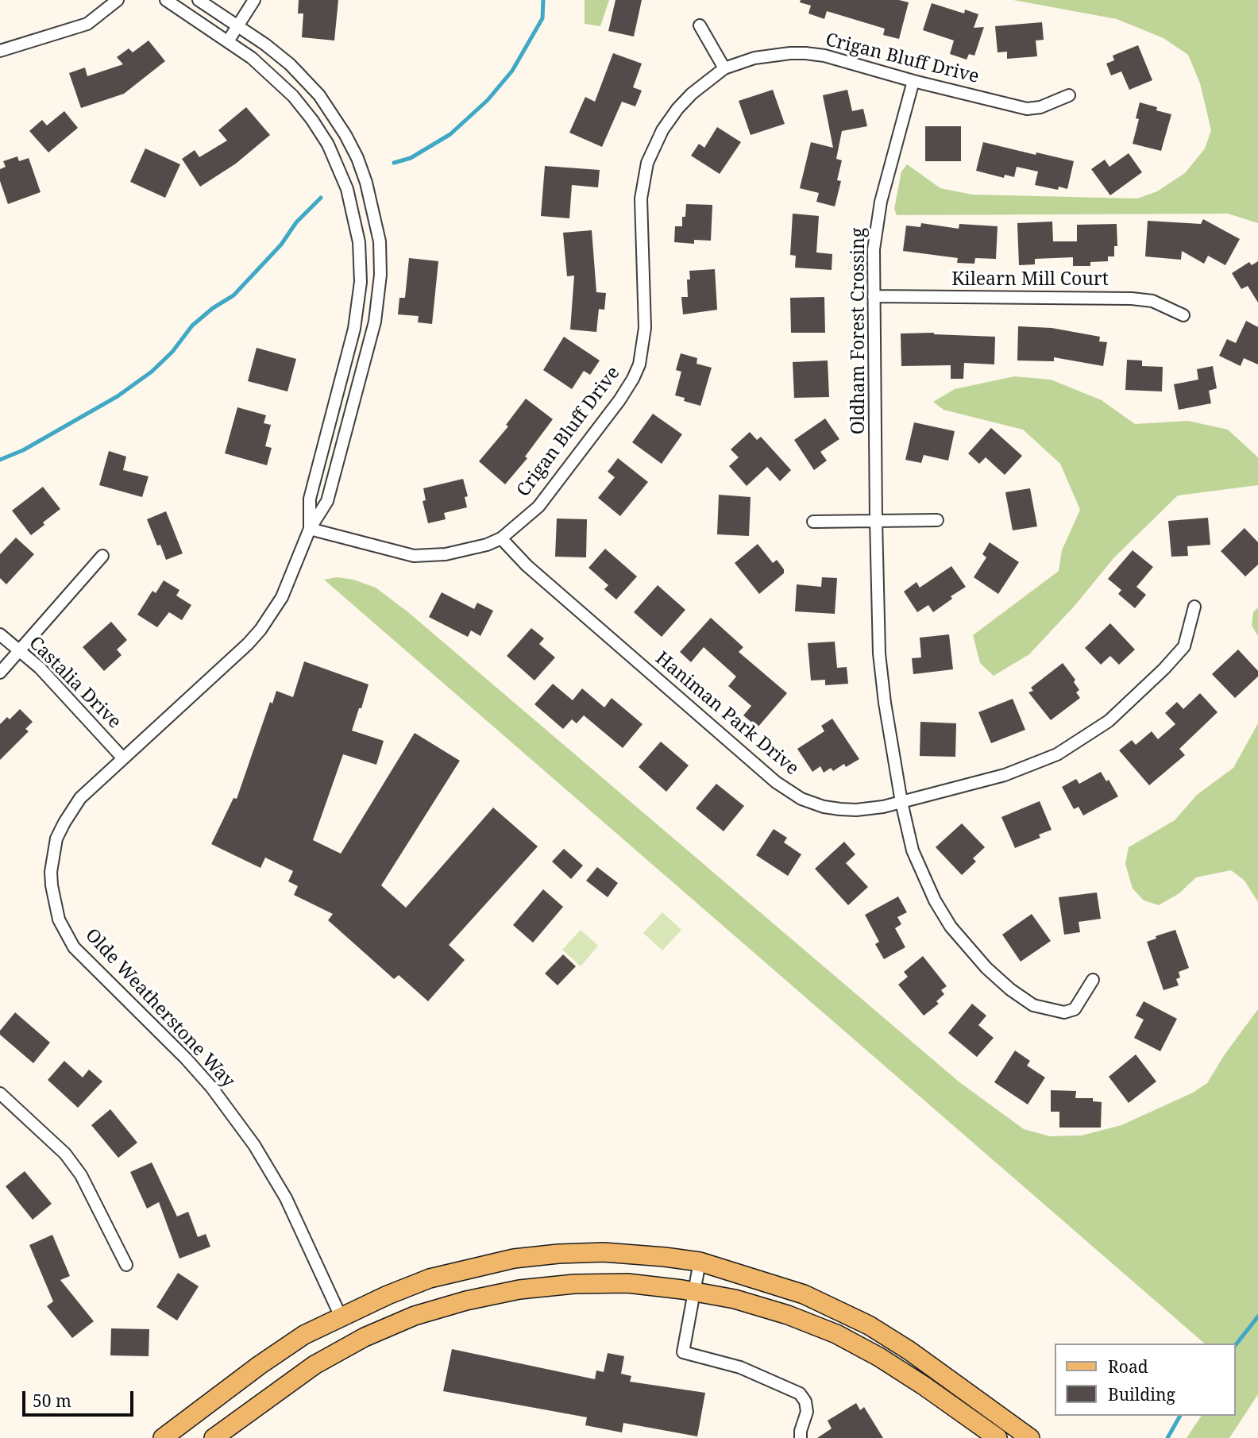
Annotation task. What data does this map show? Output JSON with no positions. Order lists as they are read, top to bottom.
{
  "streets": {
    "street": [
      "Crigan Bluff Drive",
      "Kilearn Mill Court",
      "Oldham Forest Crossing",
      "Castalia Drive",
      "Haniman Park Drive",
      "Olde Weatherstone Way"
    ]
  },
  "crossings": [
    ["Crigan Bluff Drive", "Oldham Forest Crossing"],
    ["Crigan Bluff Drive", "Haniman Park Drive"],
    ["Crigan Bluff Drive", "Olde Weatherstone Way"],
    ["Kilearn Mill Court", "Oldham Forest Crossing"],
    ["Oldham Forest Crossing", "Haniman Park Drive"],
    ["Castalia Drive", "Olde Weatherstone Way"]
  ],
  "legend": ["Road", "Building"],
  "scale_bar": "50 m"
}
